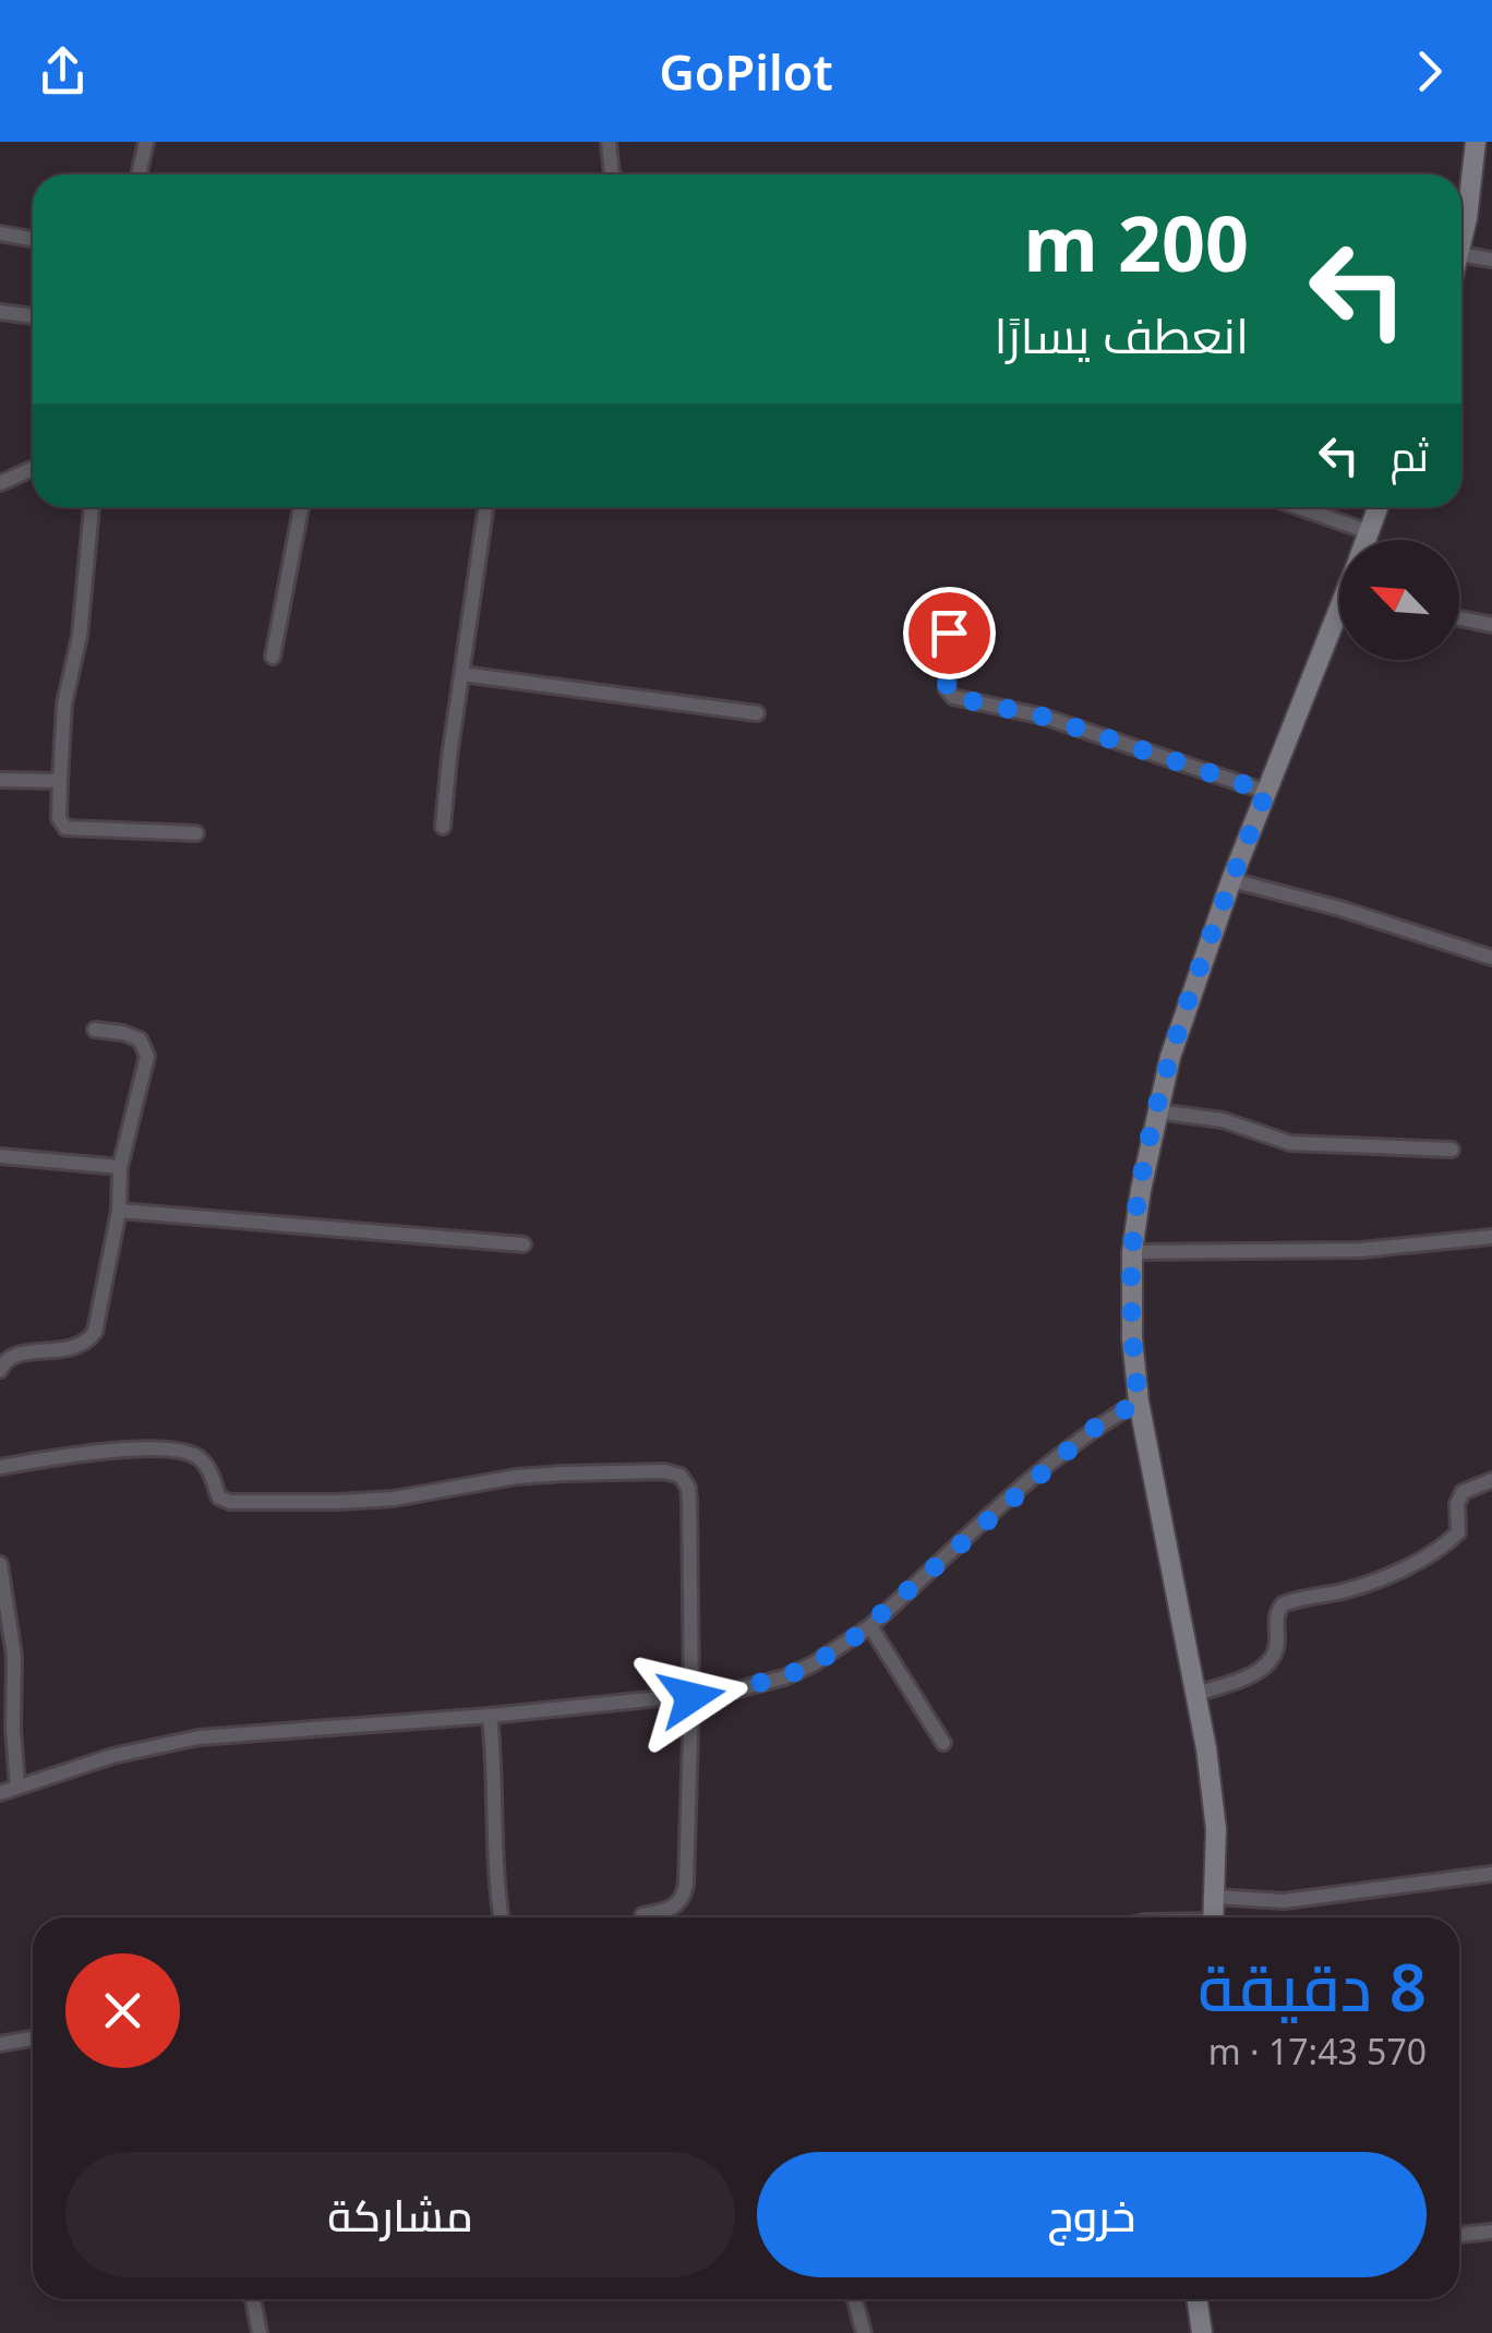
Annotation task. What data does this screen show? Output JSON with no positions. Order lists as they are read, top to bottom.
{
  "north": "top left",
  "page": {
    "header": "GoPilot",
    "turn": ["200 m", "انعطف يسارًا"],
    "then": "ثم",
    "heading": ["8 دقيقة", "570 m · 17:43"],
    "buttons": ["خروج", "مشاركة"]
  }
}
